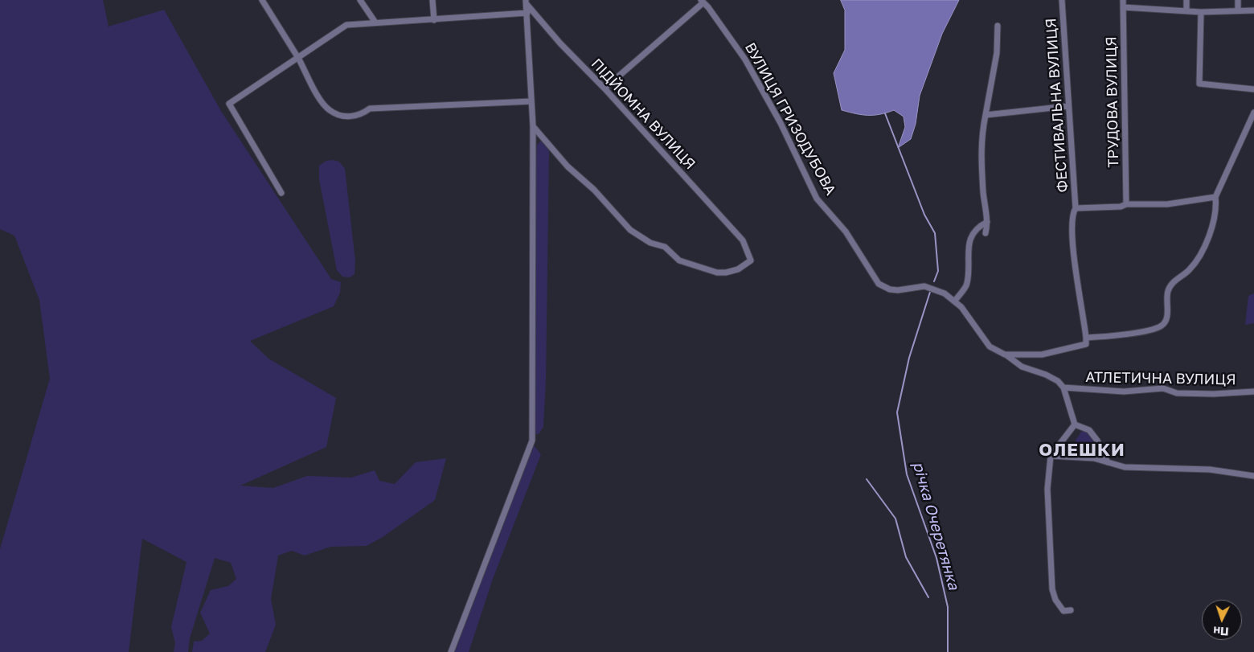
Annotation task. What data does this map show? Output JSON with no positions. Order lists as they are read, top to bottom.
{
  "streets": {
    "street": [
      "ТРУДОВА ВУЛИЦЯ",
      "ФЕСТИВАЛЬНА ВУЛИЦЯ",
      "ПІДЙОМНА ВУЛИЦЯ",
      "ВУЛИЦЯ ГРИЗОДУБОВА",
      "АТЛЕТИЧНА ВУЛИЦЯ"
    ]
  },
  "districts": ["ОЛЕШКИ"],
  "water": ["річка Очеретянка"],
  "north": "bottom"
}
